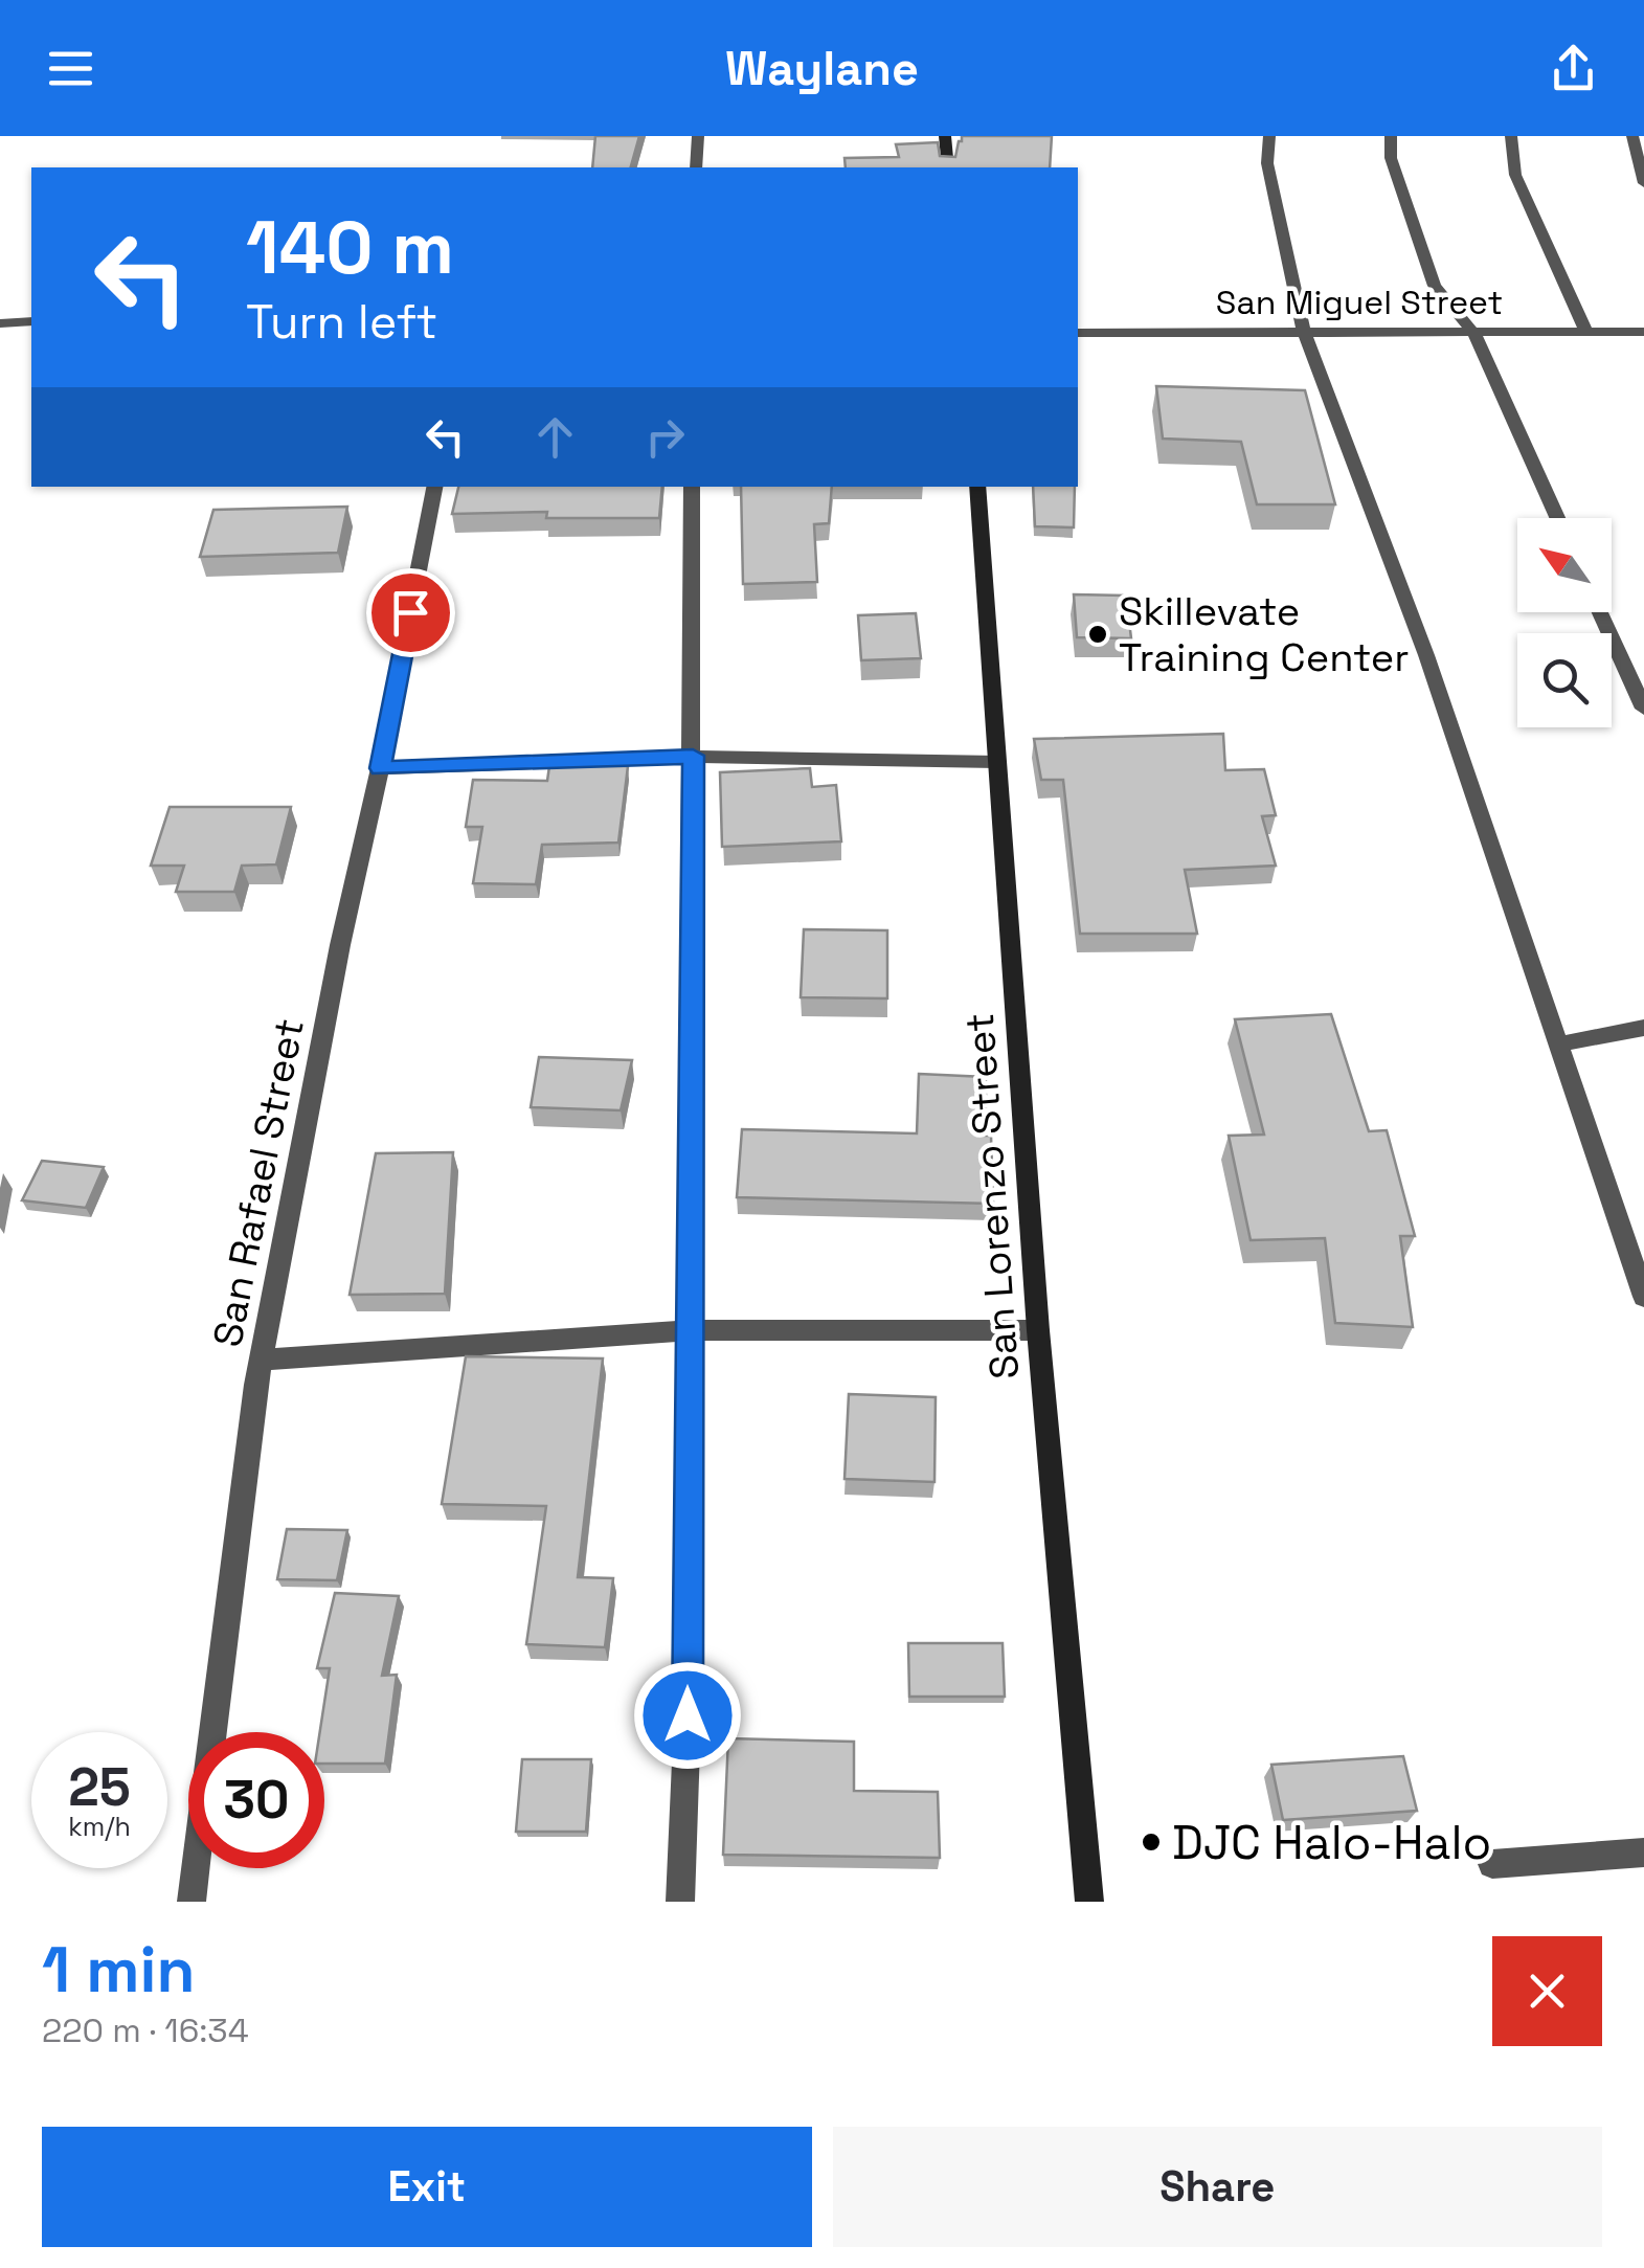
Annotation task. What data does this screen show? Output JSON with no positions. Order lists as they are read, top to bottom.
{
  "streets": {
    "street": ["San Miguel Street", "San Rafael Street", "San Lorenzo Street"]
  },
  "places": ["Skillevate Training Center", "DJC Halo-Halo"],
  "north": "top left",
  "page": {
    "header": "Waylane",
    "turn": ["140 m", "Turn left"],
    "speed": "25 km/h",
    "limit": "30",
    "heading": ["1 min", "220 m · 16:34"],
    "buttons": ["Exit", "Share"]
  }
}
